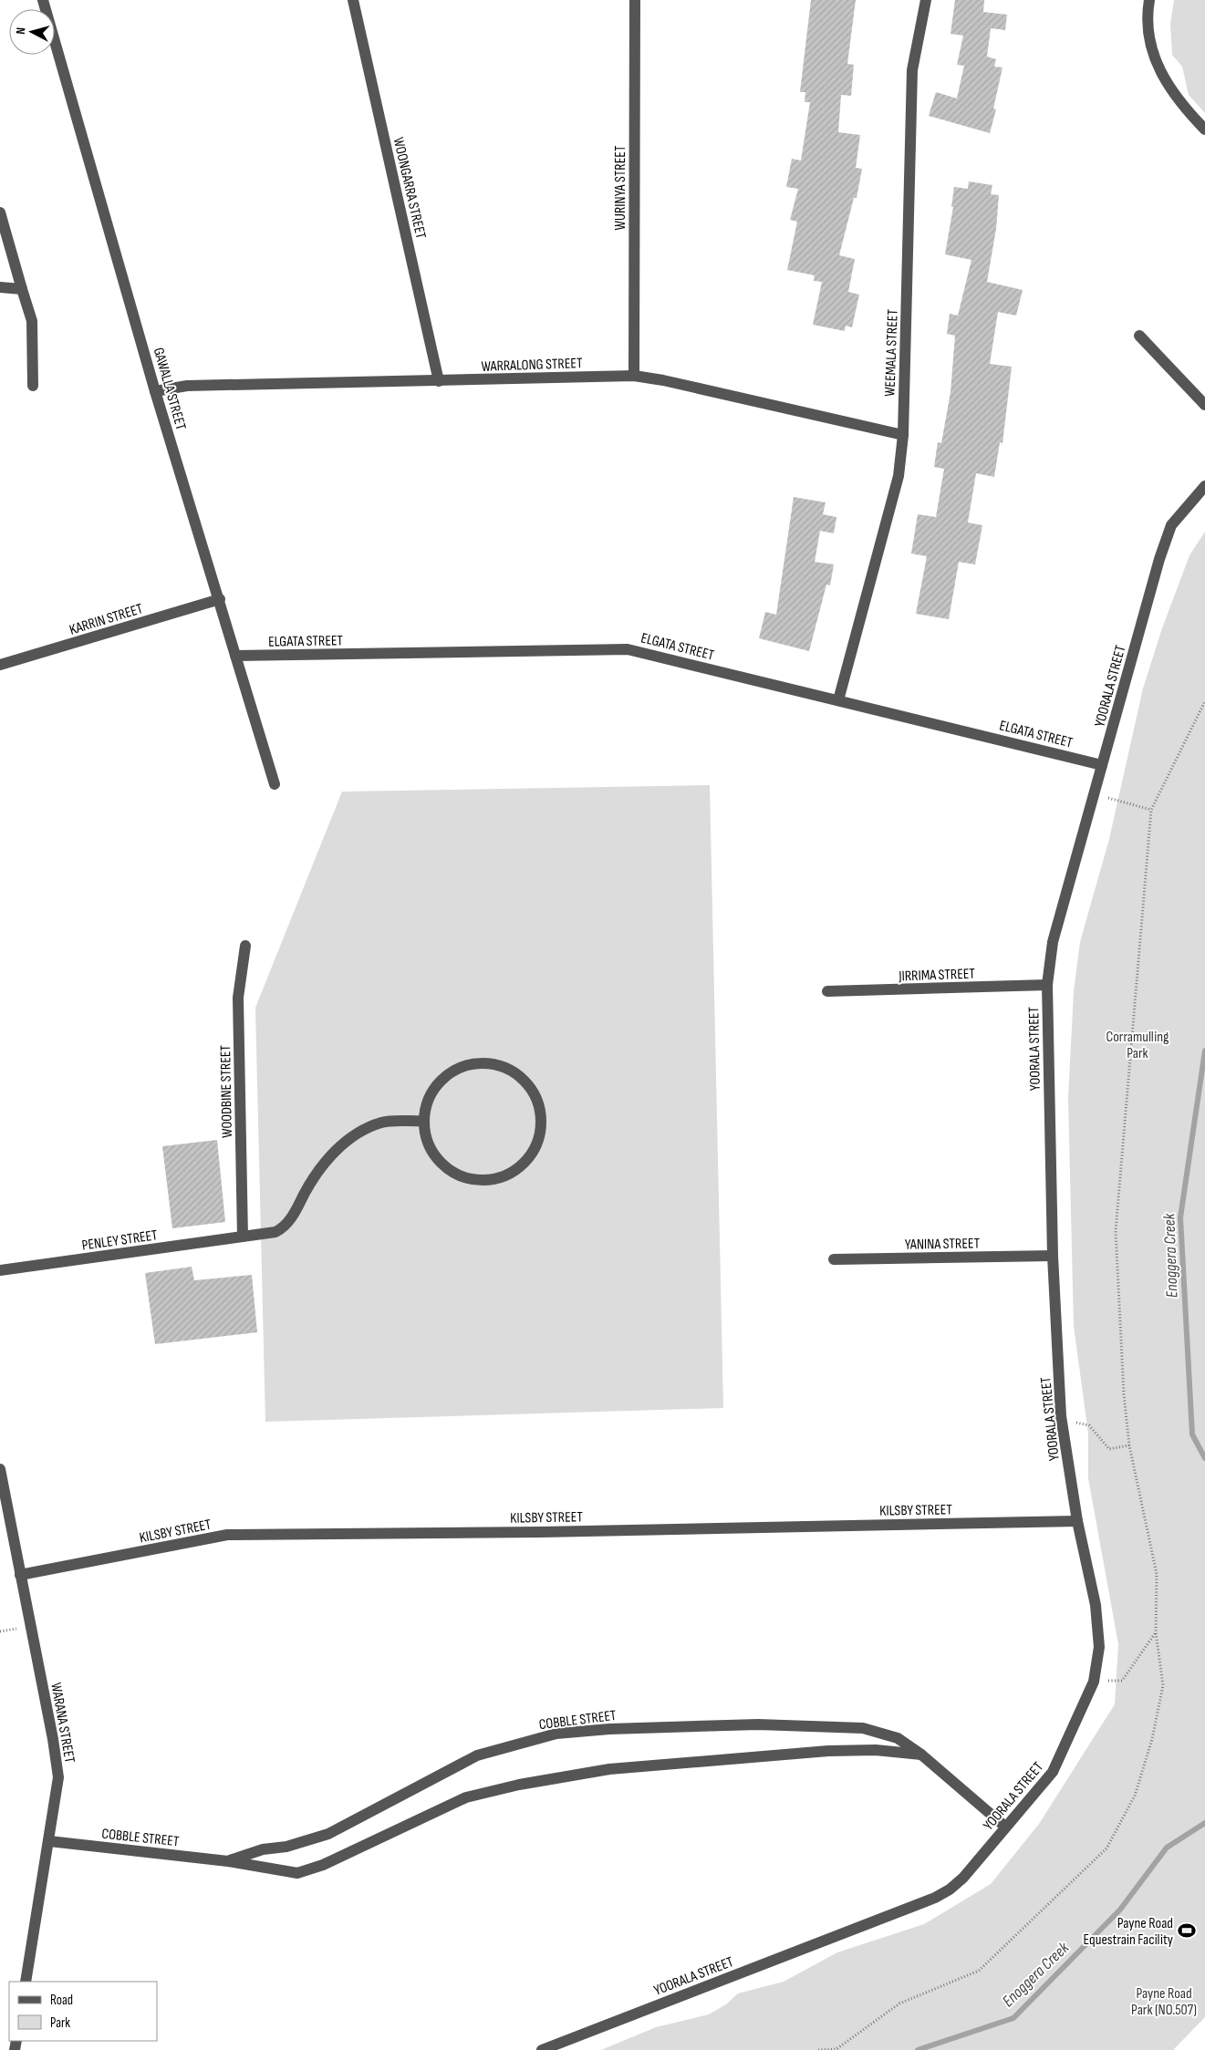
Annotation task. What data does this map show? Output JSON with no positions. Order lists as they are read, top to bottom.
{
  "streets": {
    "street": [
      "WOONGARRA STREET",
      "WURINYA STREET",
      "WEEMALA STREET",
      "WARRALONG STREET",
      "GAWALLA STREET",
      "KARRIN STREET",
      "ELGATA STREET",
      "YOORALA STREET",
      "JIRRIMA STREET",
      "WOODBINE STREET",
      "PENLEY STREET",
      "YANINA STREET",
      "KILSBY STREET",
      "COBBLE STREET",
      "WARANA STREET"
    ]
  },
  "crossings": [
    ["WOONGARRA STREET", "WARRALONG STREET"],
    ["WURINYA STREET", "WARRALONG STREET"],
    ["WEEMALA STREET", "WARRALONG STREET"],
    ["WEEMALA STREET", "ELGATA STREET"],
    ["WARRALONG STREET", "GAWALLA STREET"],
    ["GAWALLA STREET", "KARRIN STREET"],
    ["GAWALLA STREET", "ELGATA STREET"],
    ["ELGATA STREET", "YOORALA STREET"],
    ["YOORALA STREET", "JIRRIMA STREET"],
    ["YOORALA STREET", "YANINA STREET"],
    ["YOORALA STREET", "KILSBY STREET"],
    ["YOORALA STREET", "COBBLE STREET"],
    ["WOODBINE STREET", "PENLEY STREET"],
    ["KILSBY STREET", "WARANA STREET"],
    ["COBBLE STREET", "WARANA STREET"]
  ],
  "water": ["Enoggera Creek"],
  "parks": ["Corramulling Park", "Payne Road Park (NO.507)"],
  "places": {
    "sports": ["Payne Road Equestrain Facility"]
  },
  "legend": ["Road", "Park"],
  "north": "left"
}
